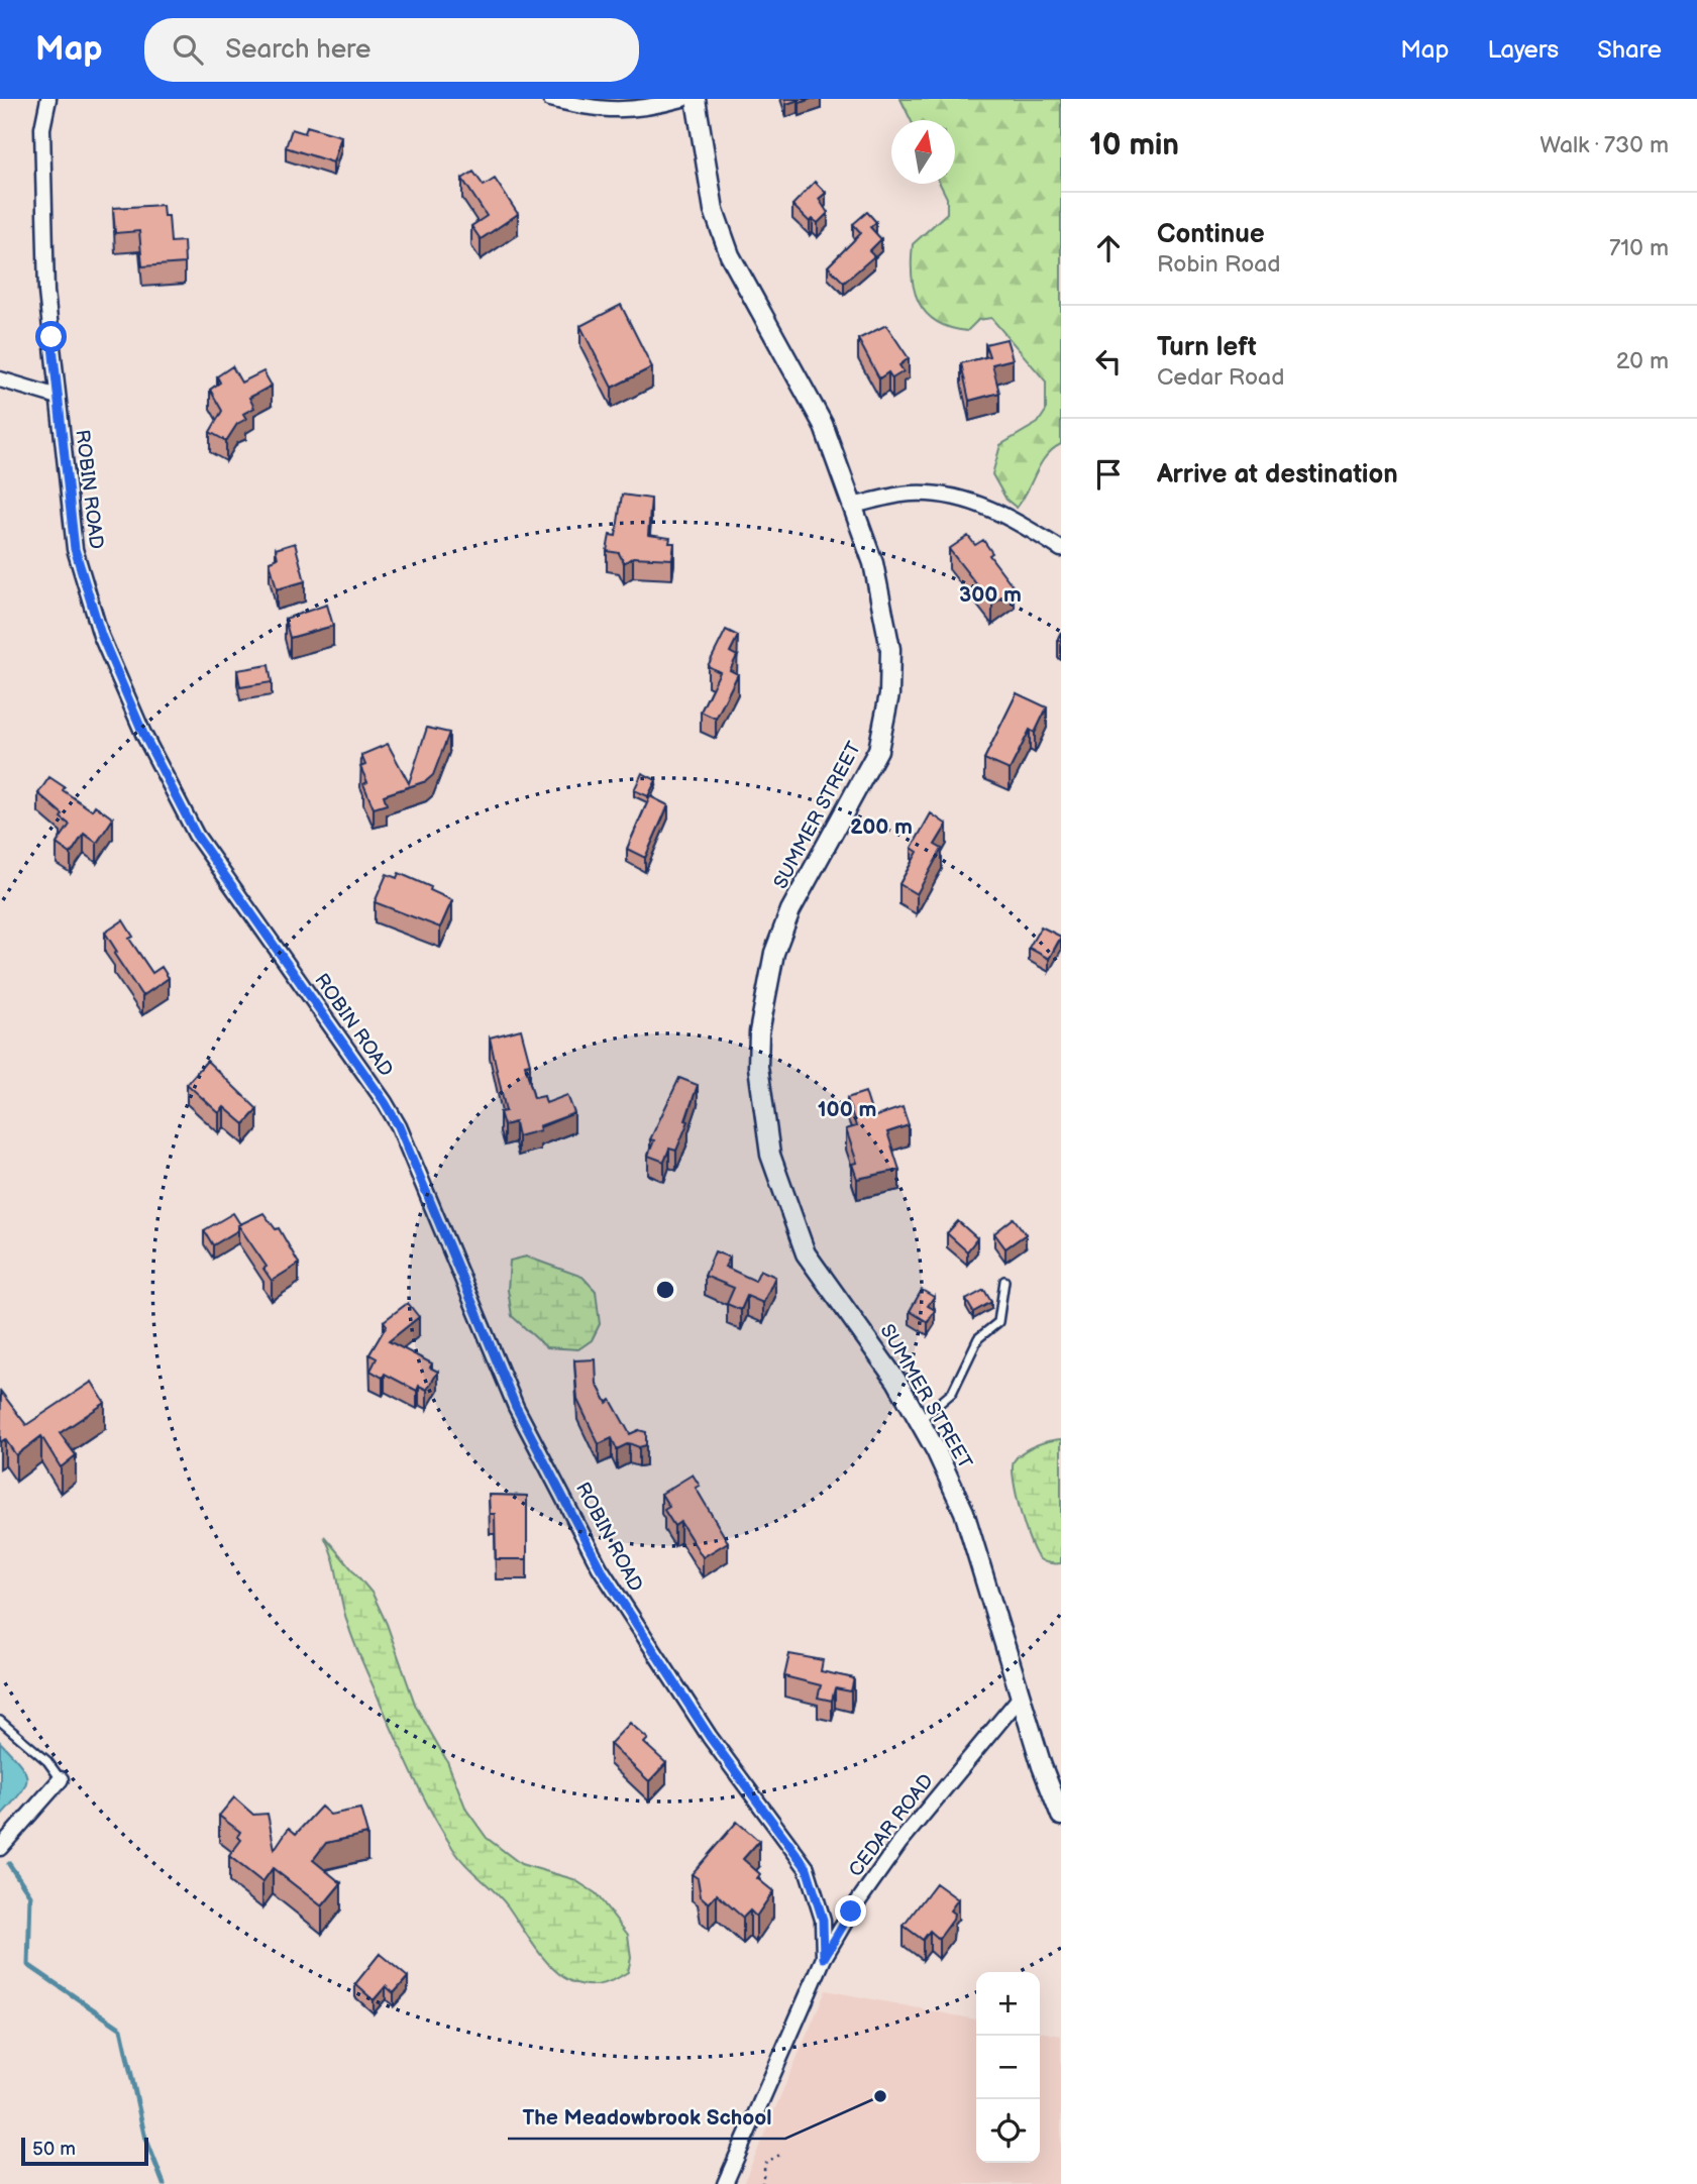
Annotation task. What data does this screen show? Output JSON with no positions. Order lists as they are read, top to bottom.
{
  "streets": {
    "street": ["ROBIN ROAD", "SUMMER STREET", "CEDAR ROAD"]
  },
  "crossings": [
    ["ROBIN ROAD", "CEDAR ROAD"],
    ["SUMMER STREET", "CEDAR ROAD"]
  ],
  "places": ["The Meadowbrook School"],
  "scale_bar": "50 m",
  "north": "top",
  "page": {
    "header": "Map",
    "search": "Search here",
    "nav": ["Map", "Layers", "Share"],
    "heading": ["10 min", "Walk · 730 m"],
    "list": [
      ["Continue", "Robin Road", "710 m"],
      ["Turn left", "Cedar Road", "20 m"],
      "Arrive at destination"
    ],
    "map_buttons": ["+", "−"],
    "scale": "50 m"
  },
  "rings": ["300 m", "200 m", "100 m"]
}
